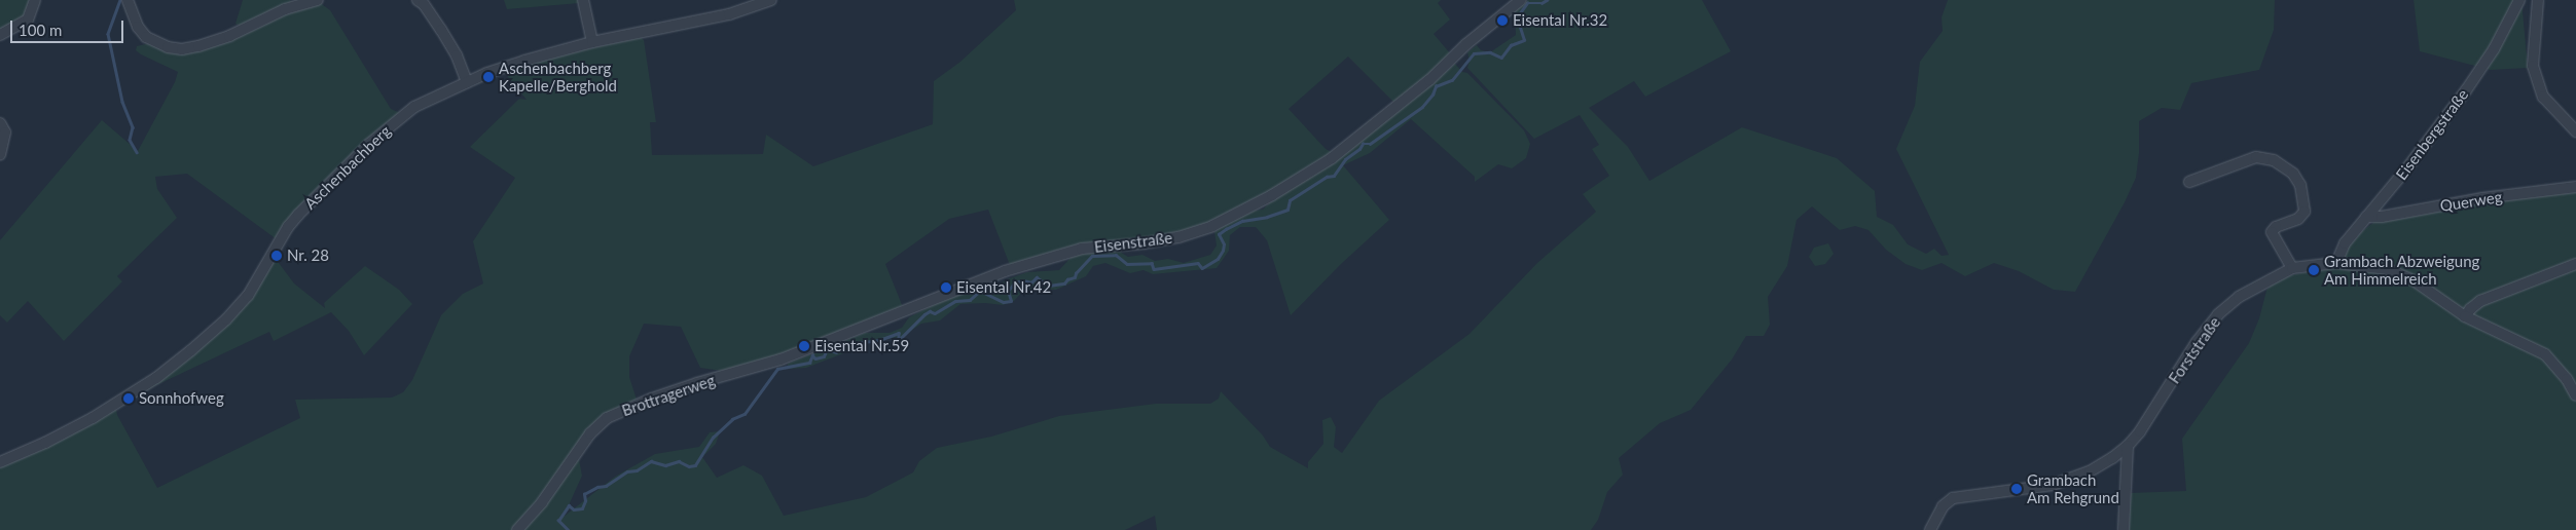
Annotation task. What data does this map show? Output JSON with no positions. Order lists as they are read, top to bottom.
{
  "streets": {
    "street": [
      "Eisenbergstraße",
      "Aschenbachberg",
      "Querweg",
      "Eisenstraße",
      "Forststraße",
      "Brottragerweg"
    ]
  },
  "crossings": [
    ["Eisenbergstraße", "Querweg"],
    ["Eisenbergstraße", "Forststraße"],
    ["Eisenstraße", "Brottragerweg"]
  ],
  "places": [
    "Eisental Nr.32",
    "Aschenbachberg Kapelle/Berghold",
    "Nr. 28",
    "Grambach Abzweigung Am Himmelreich",
    "Eisental Nr.42",
    "Eisental Nr.59",
    "Sonnhofweg",
    "Grambach Am Rehgrund"
  ],
  "scale_bar": "100 m"
}
